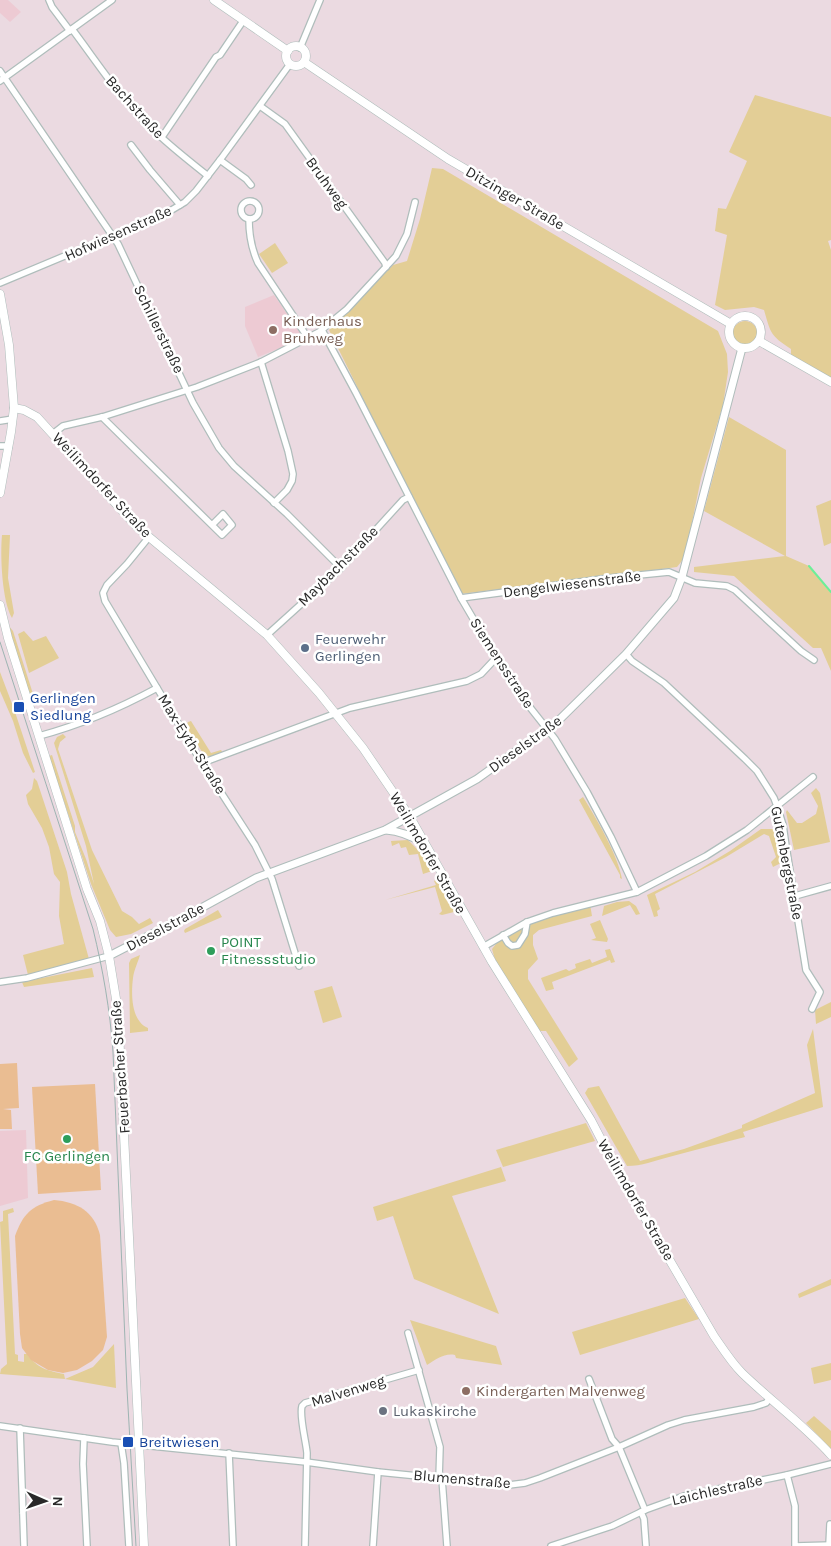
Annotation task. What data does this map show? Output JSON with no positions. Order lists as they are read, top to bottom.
{
  "streets": {
    "main road": ["Ditzinger Straße", "Weilimdorfer Straße", "Feuerbacher Straße"],
    "street": [
      "Bachstraße",
      "Bruhweg",
      "Hofwiesenstraße",
      "Schillerstraße",
      "Maybachstraße",
      "Dengelwiesenstraße",
      "Siemensstraße",
      "Max-Eyth-Straße",
      "Dieselstraße",
      "Gutenbergstraße",
      "Malvenweg",
      "Blumenstraße",
      "Laichlestraße"
    ]
  },
  "crossings": [
    ["Bachstraße", "Hofwiesenstraße"],
    ["Bruhweg", "Hofwiesenstraße"],
    ["Ditzinger Straße", "Hofwiesenstraße"],
    ["Ditzinger Straße", "Dieselstraße"],
    ["Hofwiesenstraße", "Schillerstraße"],
    ["Schillerstraße", "Maybachstraße"],
    ["Weilimdorfer Straße", "Maybachstraße"],
    ["Weilimdorfer Straße", "Max-Eyth-Straße"],
    ["Weilimdorfer Straße", "Dieselstraße"],
    ["Weilimdorfer Straße", "Blumenstraße"],
    ["Maybachstraße", "Siemensstraße"],
    ["Dengelwiesenstraße", "Siemensstraße"],
    ["Dengelwiesenstraße", "Dieselstraße"],
    ["Siemensstraße", "Dieselstraße"],
    ["Max-Eyth-Straße", "Dieselstraße"],
    ["Dieselstraße", "Gutenbergstraße"],
    ["Dieselstraße", "Feuerbacher Straße"],
    ["Feuerbacher Straße", "Blumenstraße"],
    ["Malvenweg", "Blumenstraße"]
  ],
  "places": {
    "other": [
      "Kinderhaus Bruhweg",
      "Feuerwehr Gerlingen",
      "POINT Fitnessstudio",
      "FC Gerlingen",
      "Kindergarten Malvenweg",
      "Lukaskirche"
    ],
    "transit": ["Gerlingen Siedlung", "Breitwiesen"]
  },
  "north": "right"
}
